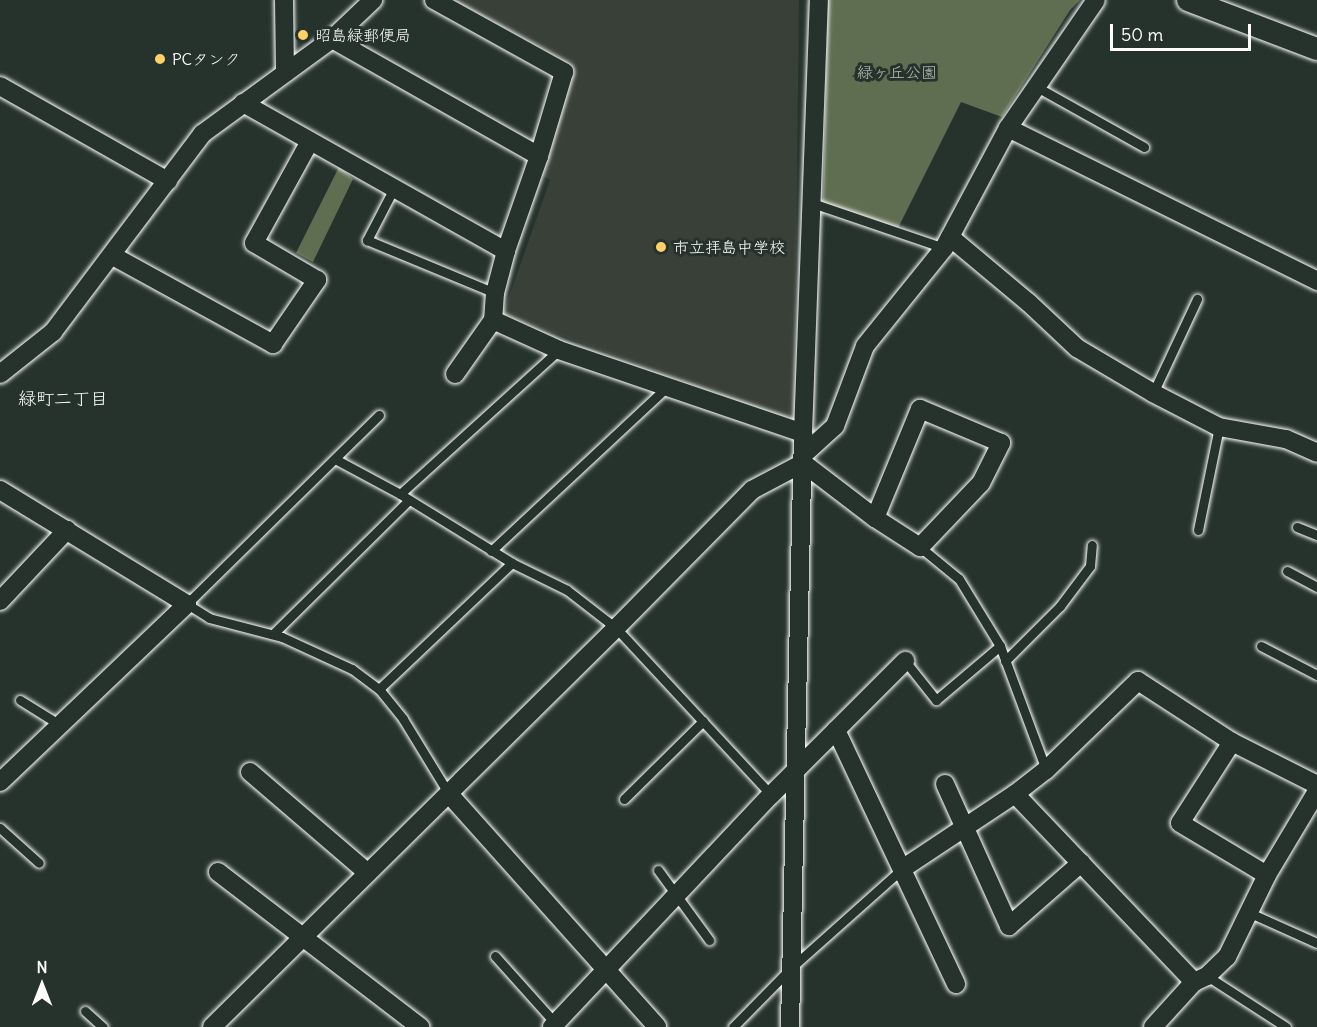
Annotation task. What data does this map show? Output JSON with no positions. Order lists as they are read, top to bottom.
{
  "districts": ["緑町二丁目"],
  "parks": ["緑ヶ丘公園"],
  "places": ["昭島緑郵便局", "PCタンク", "市立拝島中学校"],
  "scale_bar": "50 m",
  "north": "top"
}
